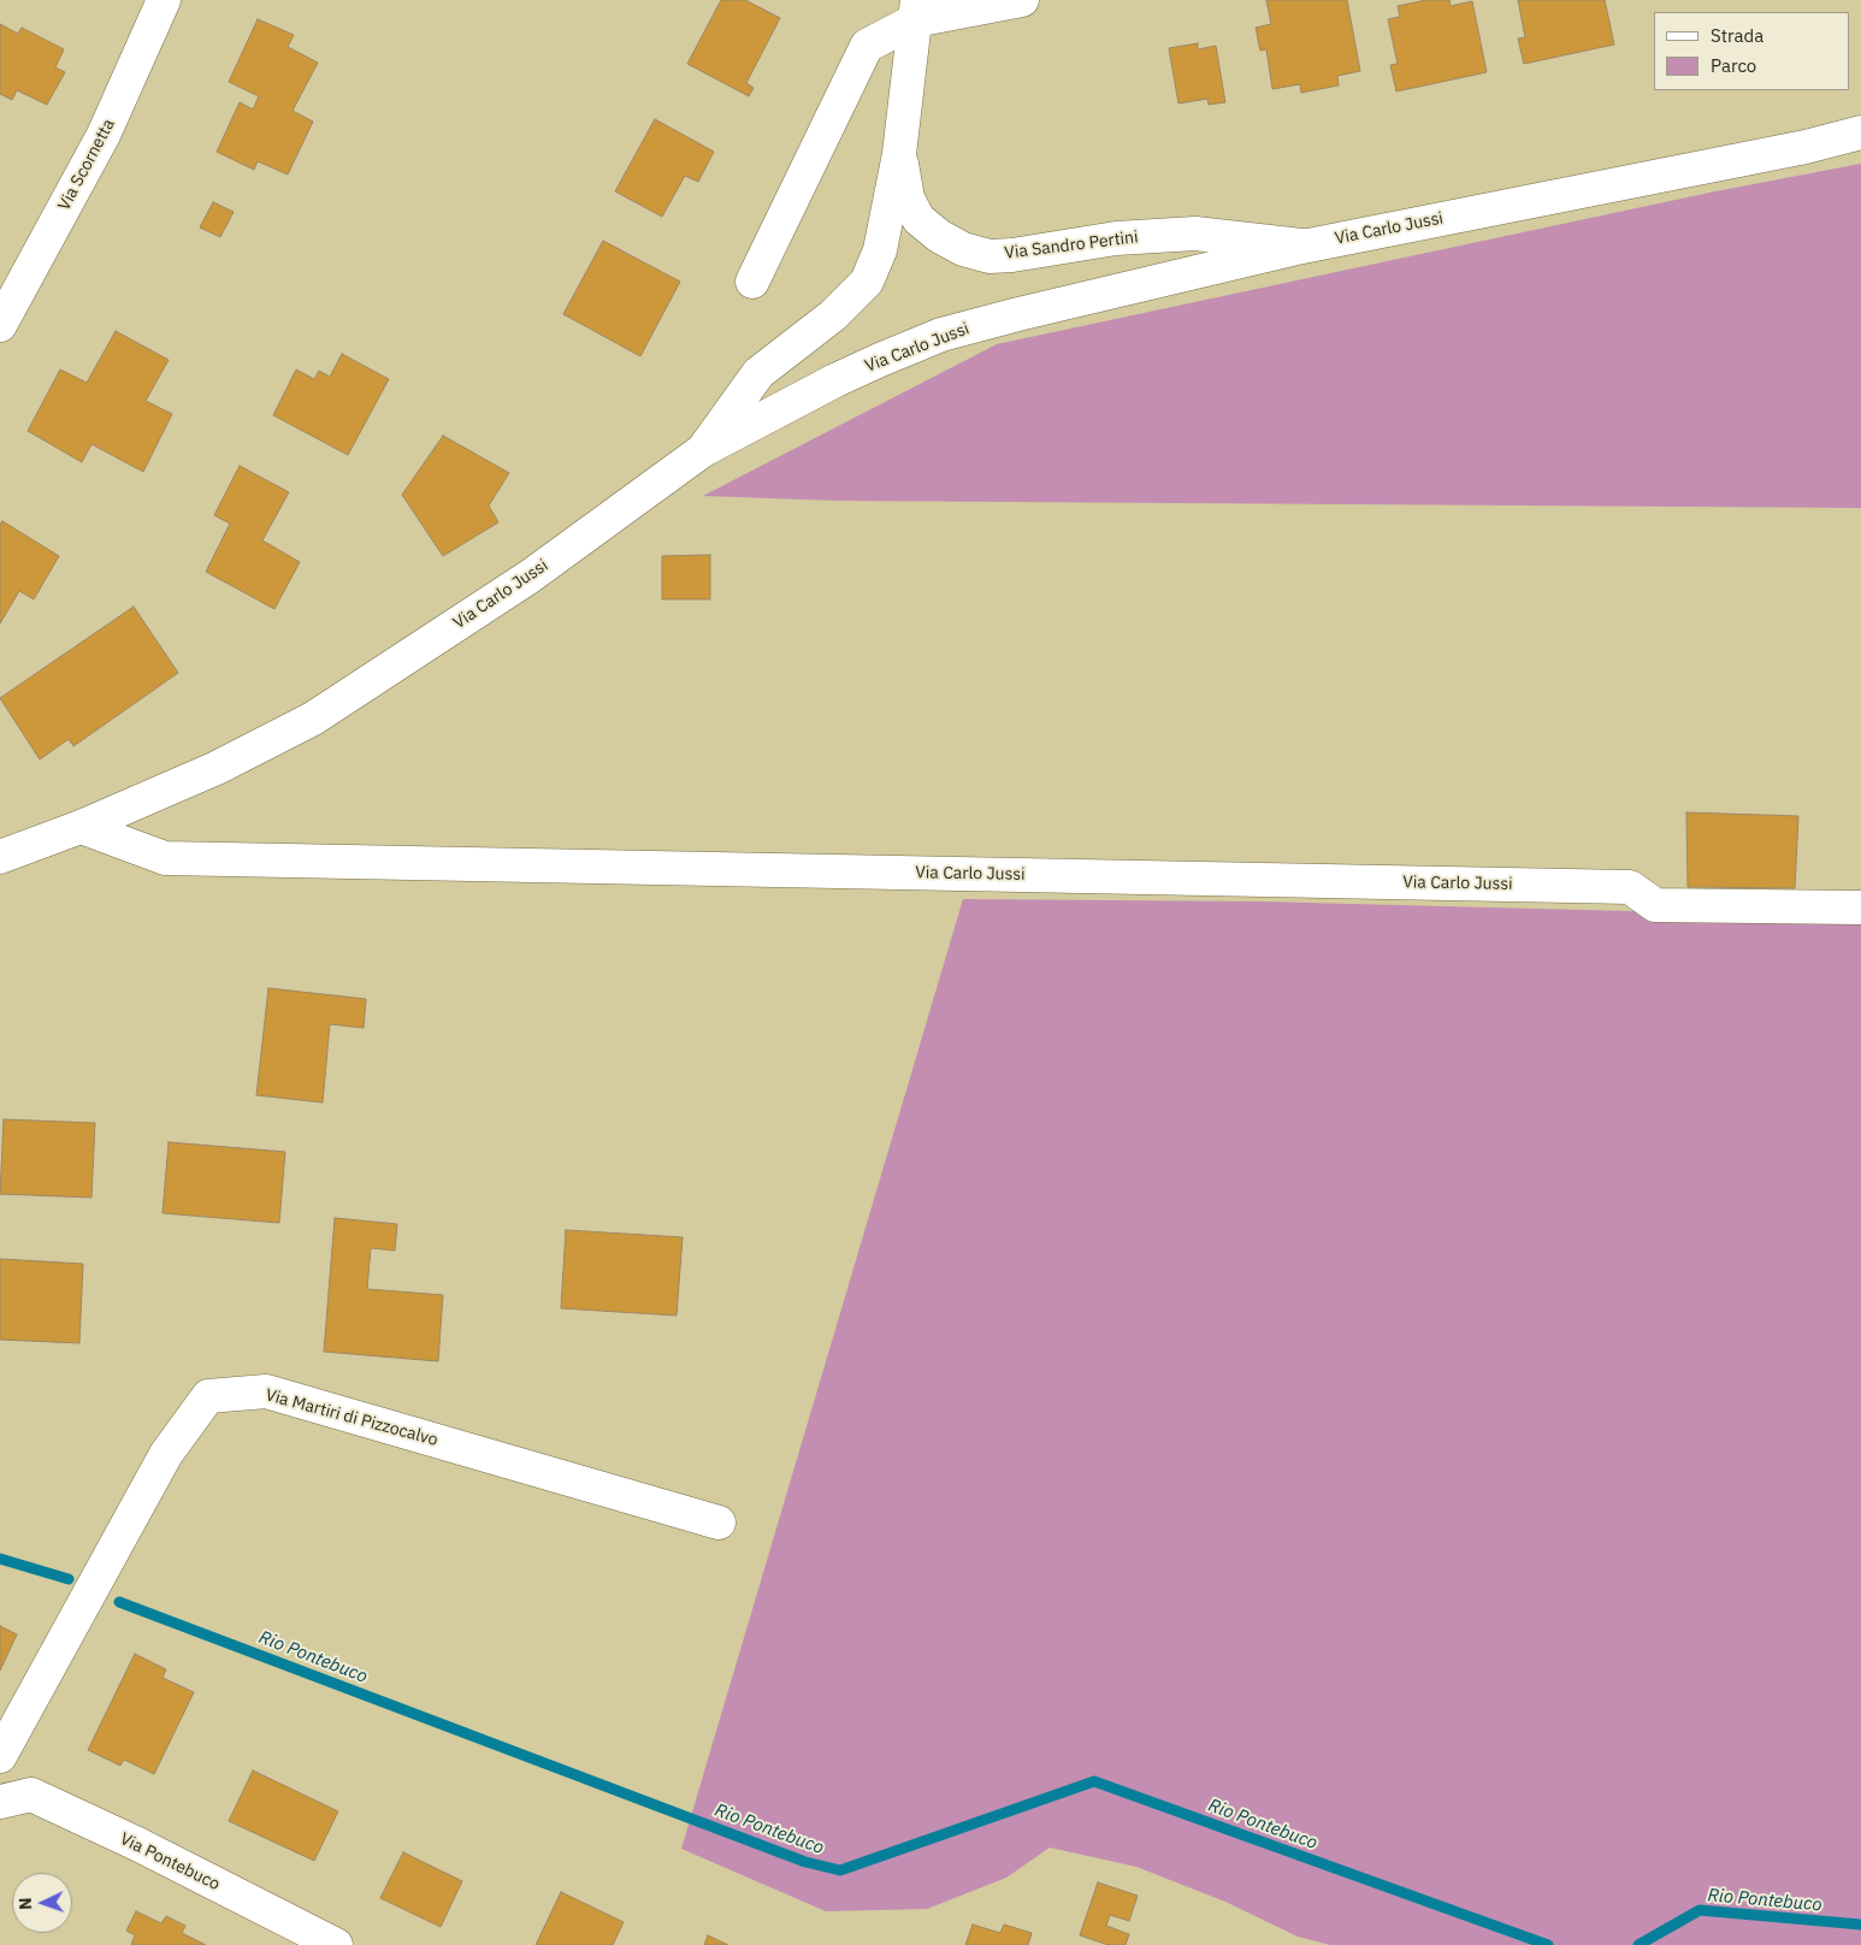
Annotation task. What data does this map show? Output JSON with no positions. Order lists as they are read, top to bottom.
{
  "streets": {
    "street": [
      "Via Scornetta",
      "Via Carlo Jussi",
      "Via Sandro Pertini",
      "Via Martiri di Pizzocalvo",
      "Via Pontebuco"
    ]
  },
  "crossings": [
    ["Via Carlo Jussi", "Via Sandro Pertini"]
  ],
  "water": ["Rio Pontebuco"],
  "legend": ["Strada", "Parco"],
  "north": "left"
}
